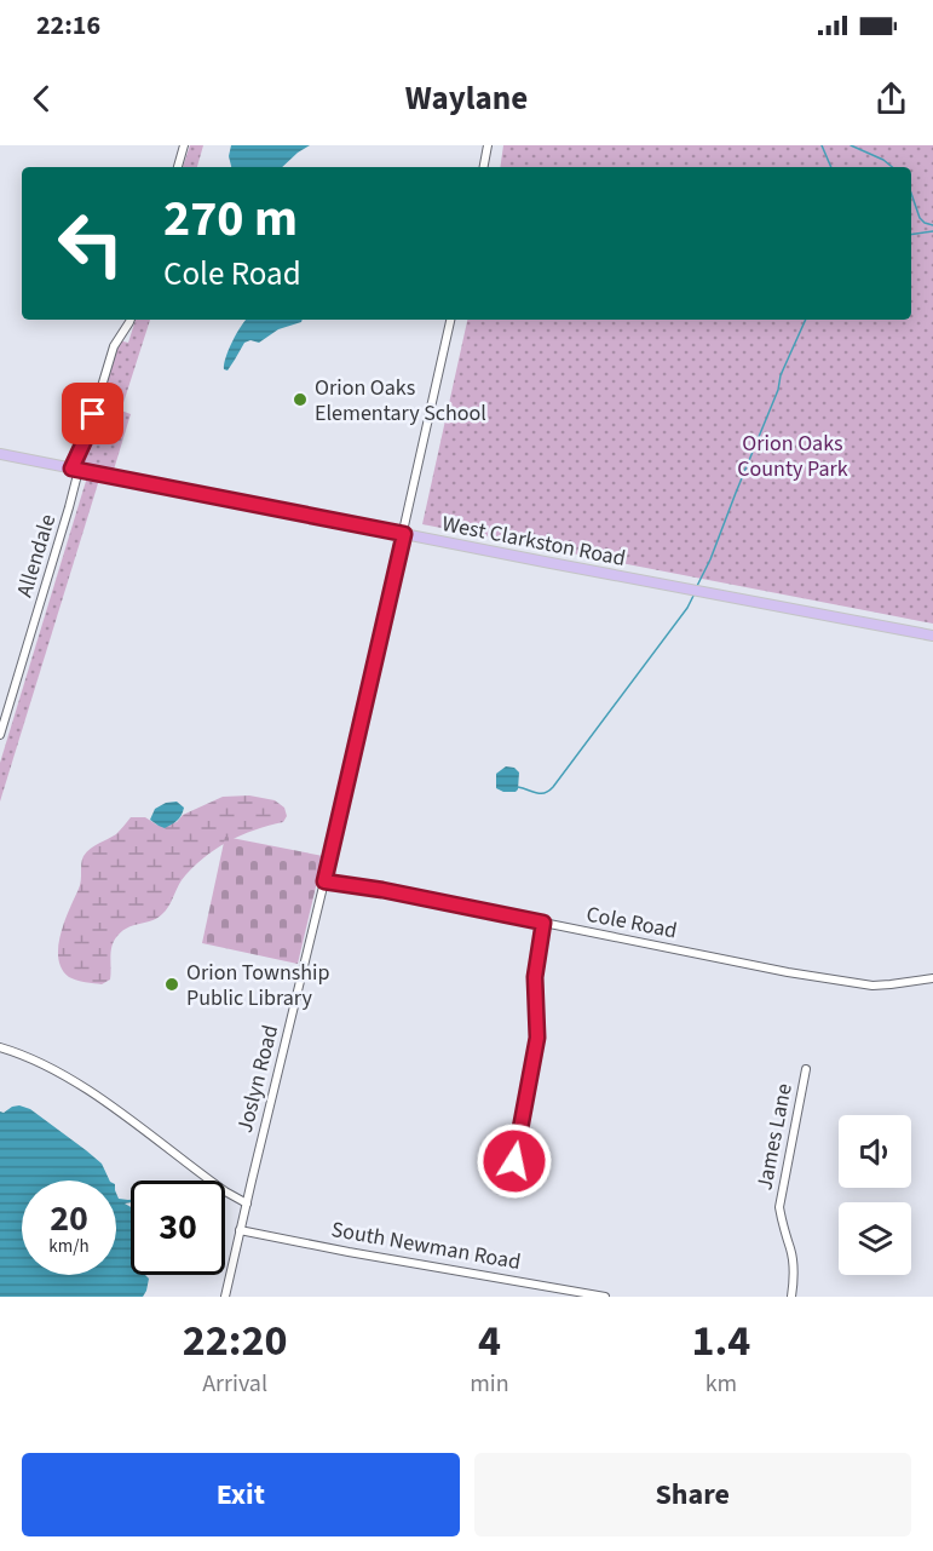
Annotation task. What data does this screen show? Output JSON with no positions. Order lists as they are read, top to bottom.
{
  "streets": {
    "main road": ["West Clarkston Road"],
    "street": [
      "Allendale",
      "Cole Road",
      "Joslyn Road",
      "James Lane",
      "South Newman Road"
    ]
  },
  "crossings": [
    ["West Clarkston Road", "Allendale"],
    ["West Clarkston Road", "Joslyn Road"],
    ["Cole Road", "Joslyn Road"],
    ["Joslyn Road", "South Newman Road"]
  ],
  "parks": ["Orion Oaks County Park"],
  "places": ["Orion Oaks Elementary School", "Orion Township Public Library"],
  "page": {
    "status": "22:16",
    "header": "Waylane",
    "turn": ["270 m", "Cole Road"],
    "speed": "20 km/h",
    "limit": "30",
    "eta": [
      "22:20",
      "Arrival",
      "4",
      "min",
      "1.4",
      "km"
    ],
    "buttons": ["Exit", "Share"]
  }
}
